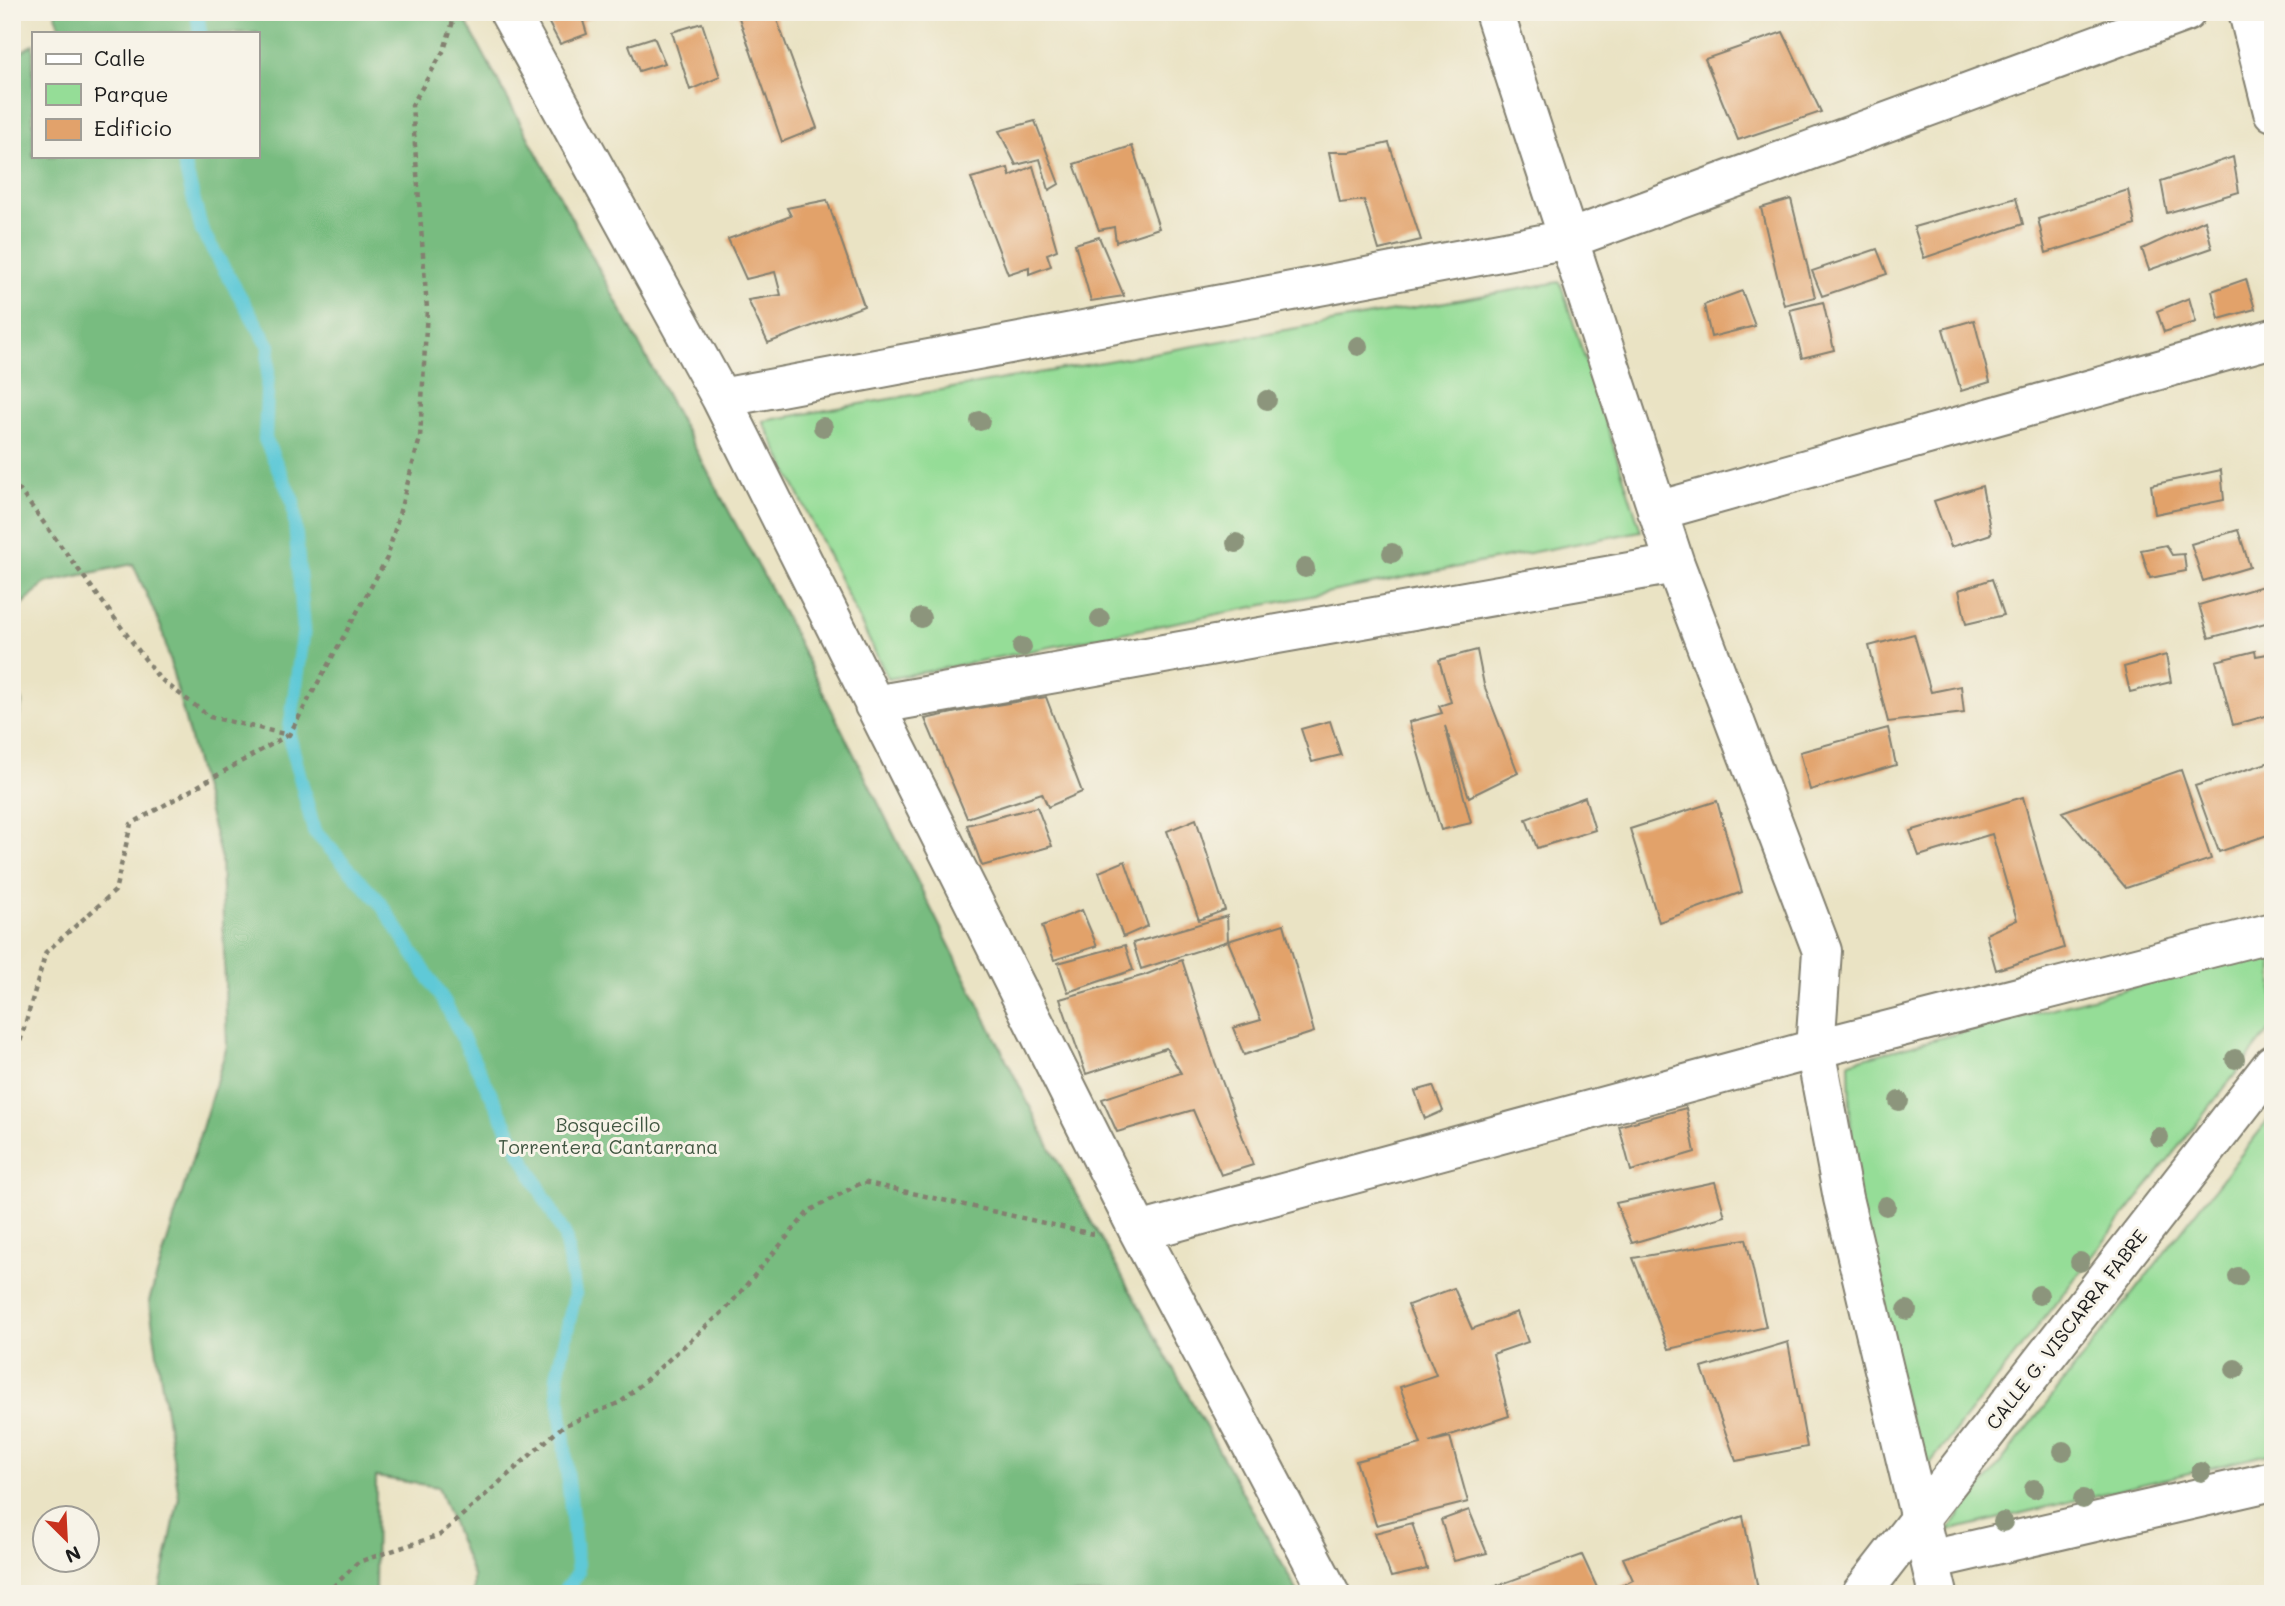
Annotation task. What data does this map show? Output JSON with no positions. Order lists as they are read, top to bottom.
{
  "streets": {
    "street": ["CALLE G. VISCARRA FABRE"]
  },
  "parks": ["Bosquecillo Torrentera Cantarrana"],
  "legend": ["Calle", "Parque", "Edificio"],
  "north": "bottom right"
}
